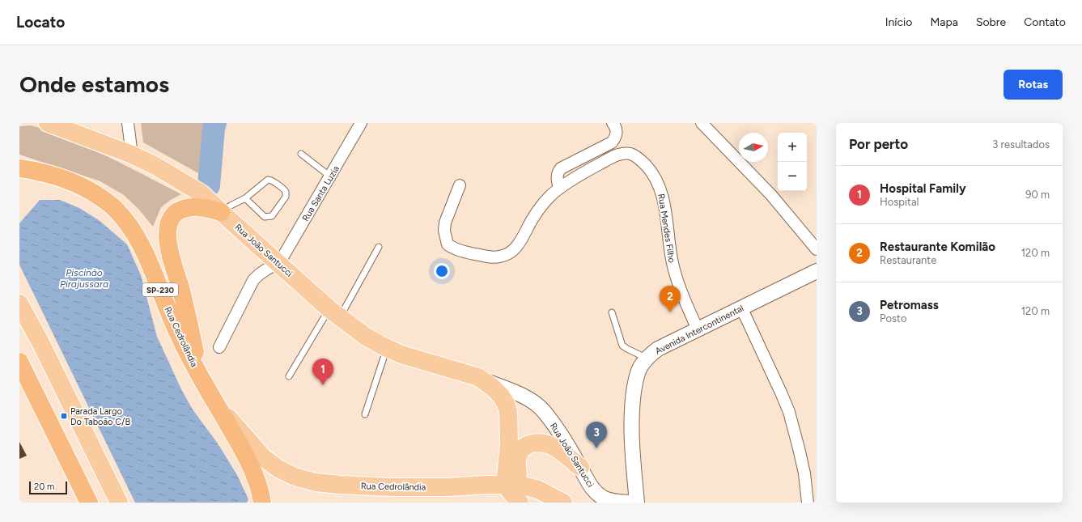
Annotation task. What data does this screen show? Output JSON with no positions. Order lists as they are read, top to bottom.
{
  "streets": {
    "highway": ["SP-230", "Rua Cedrolândia"],
    "main road": ["Rua João Santucci"],
    "street": ["Rua Santa Luzia", "Rua Mendes Filho", "Avenida Intercontinental"]
  },
  "crossings": [
    ["Rua Santa Luzia", "Rua João Santucci"],
    ["Rua Mendes Filho", "Avenida Intercontinental"],
    ["Rua João Santucci", "Avenida Intercontinental"],
    ["Rua João Santucci", "Rua Cedrolândia"]
  ],
  "water": ["Piscinão Pirajussara"],
  "places": {
    "transit": ["Parada Largo Do Taboão C/B"]
  },
  "scale_bar": "20 m",
  "north": "right",
  "page": {
    "header": "Locato",
    "nav": [
      "Início",
      "Mapa",
      "Sobre",
      "Contato"
    ],
    "buttons": "Rotas",
    "title": "Onde estamos",
    "heading": ["Por perto", "3 resultados"],
    "map_buttons": ["+", "−"],
    "list": [
      {
        "mark": "1",
        "name": "Hospital Family",
        "note": "Hospital",
        "value": "90 m"
      },
      {
        "mark": "2",
        "name": "Restaurante Komilão",
        "note": "Restaurante",
        "value": "120 m"
      },
      {
        "mark": "3",
        "name": "Petromass",
        "note": "Posto",
        "value": "120 m"
      }
    ],
    "pins": ["2", "1", "3"],
    "scale": "20 m"
  }
}
